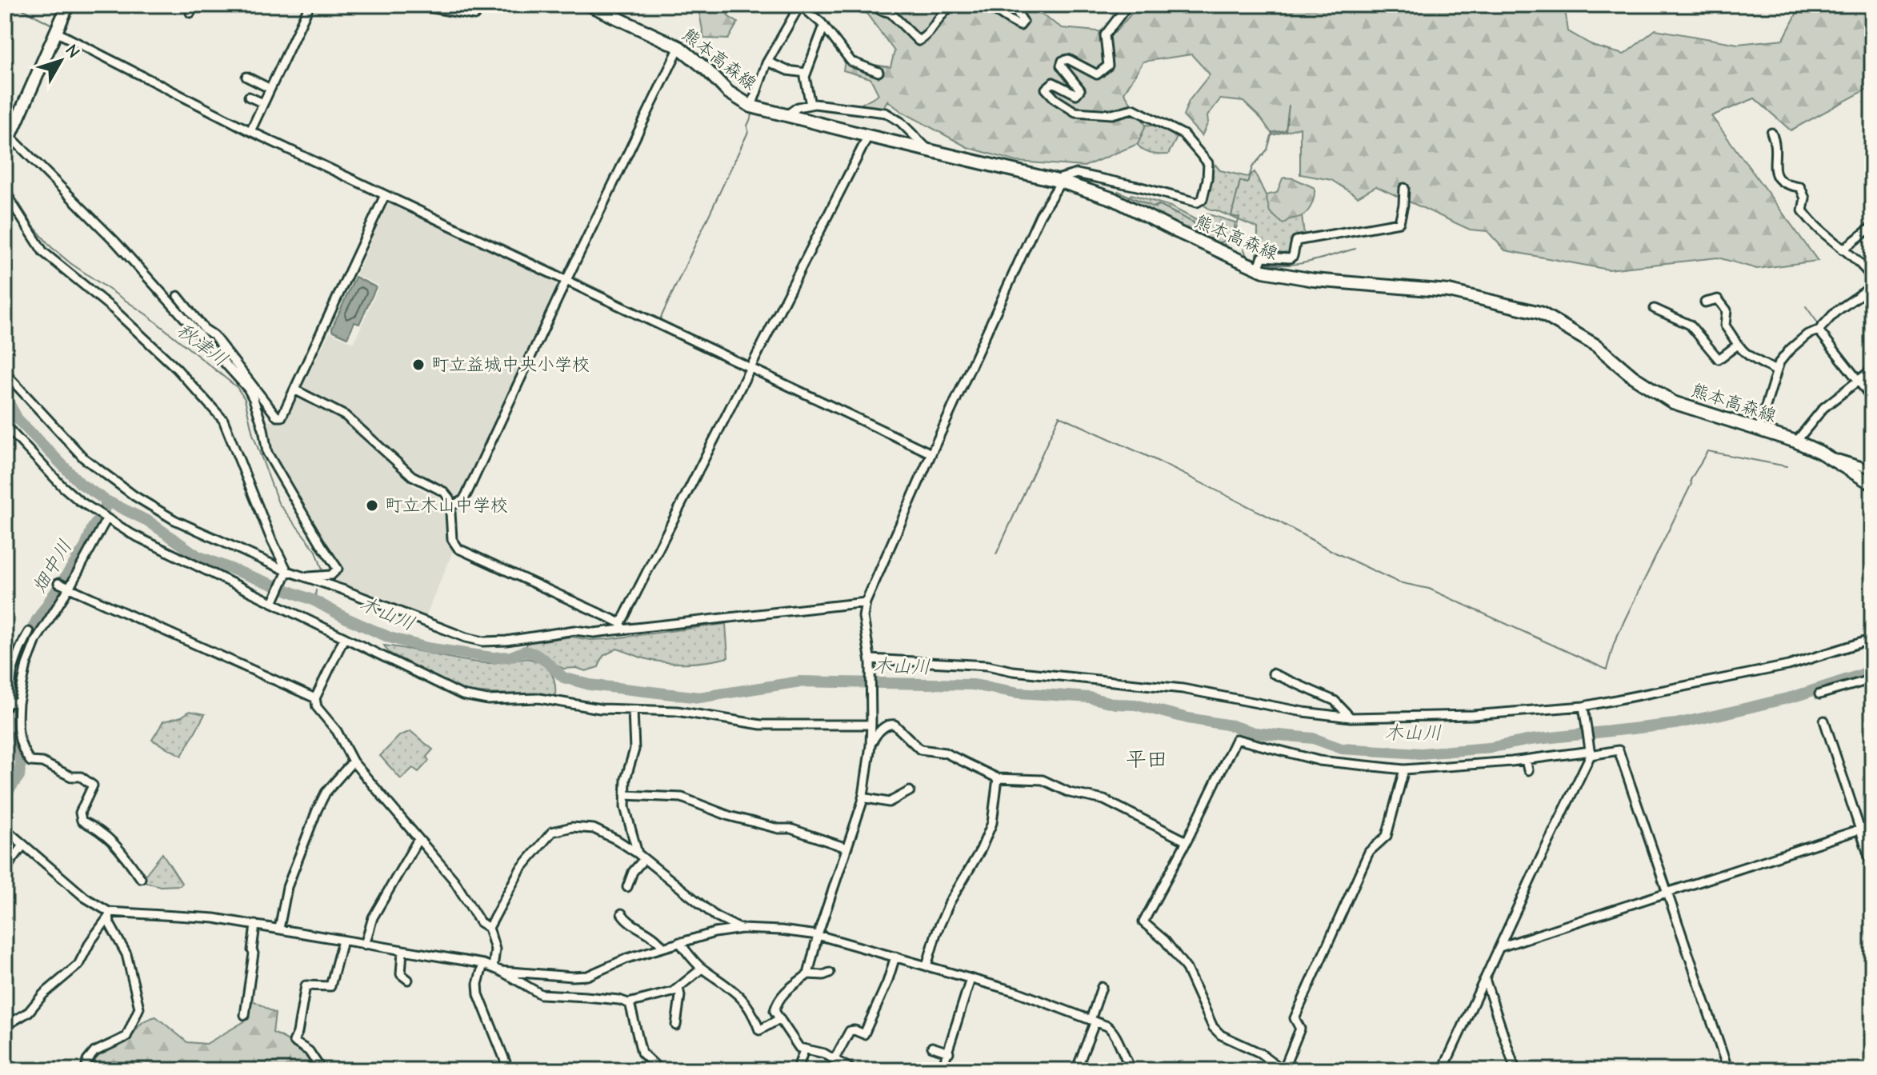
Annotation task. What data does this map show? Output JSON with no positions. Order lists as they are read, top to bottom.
{
  "streets": {
    "main road": ["熊本高森線"]
  },
  "districts": ["平田"],
  "water": ["秋津川", "畑中川", "木山川"],
  "places": ["町立益城中央小学校", "町立木山中学校"],
  "north": "top right"
}
